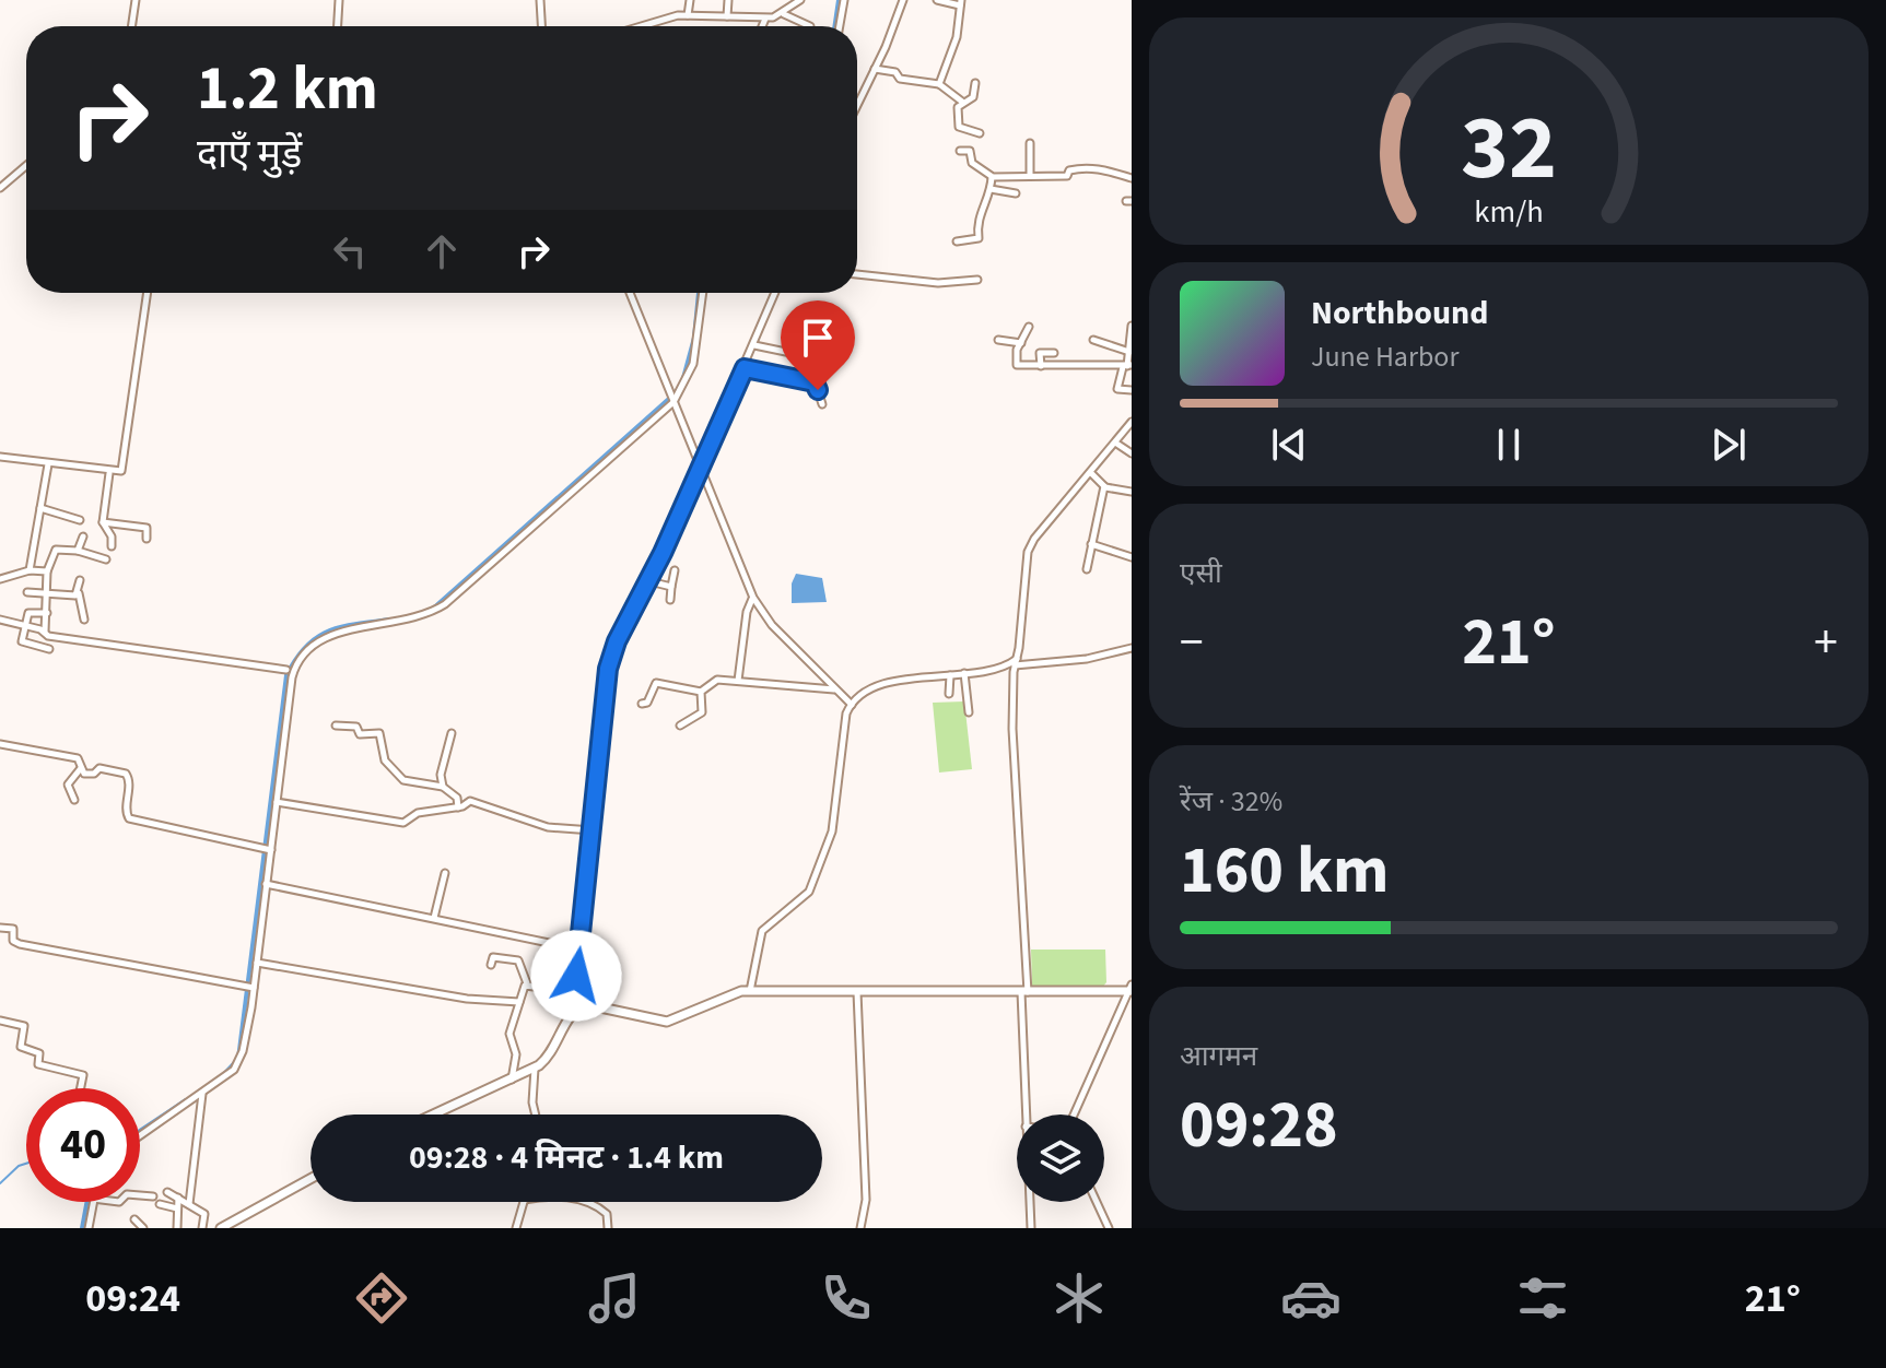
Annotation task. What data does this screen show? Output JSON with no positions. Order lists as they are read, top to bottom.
{
  "page": {
    "turn": ["1.2 km", "दाएँ मुड़ें"],
    "song": ["Northbound", "June Harbor"],
    "tile": [
      "एसी",
      ["रेंज · 32%", "160 km"],
      ["आगमन", "09:28"]
    ],
    "heat": ["−", "21°", "+"],
    "limit": "40",
    "trip": "09:28 · 4 मिनट · 1.4 km",
    "tabs": ["09:24", "21°"],
    "gauge": ["32", "km/h"]
  }
}
